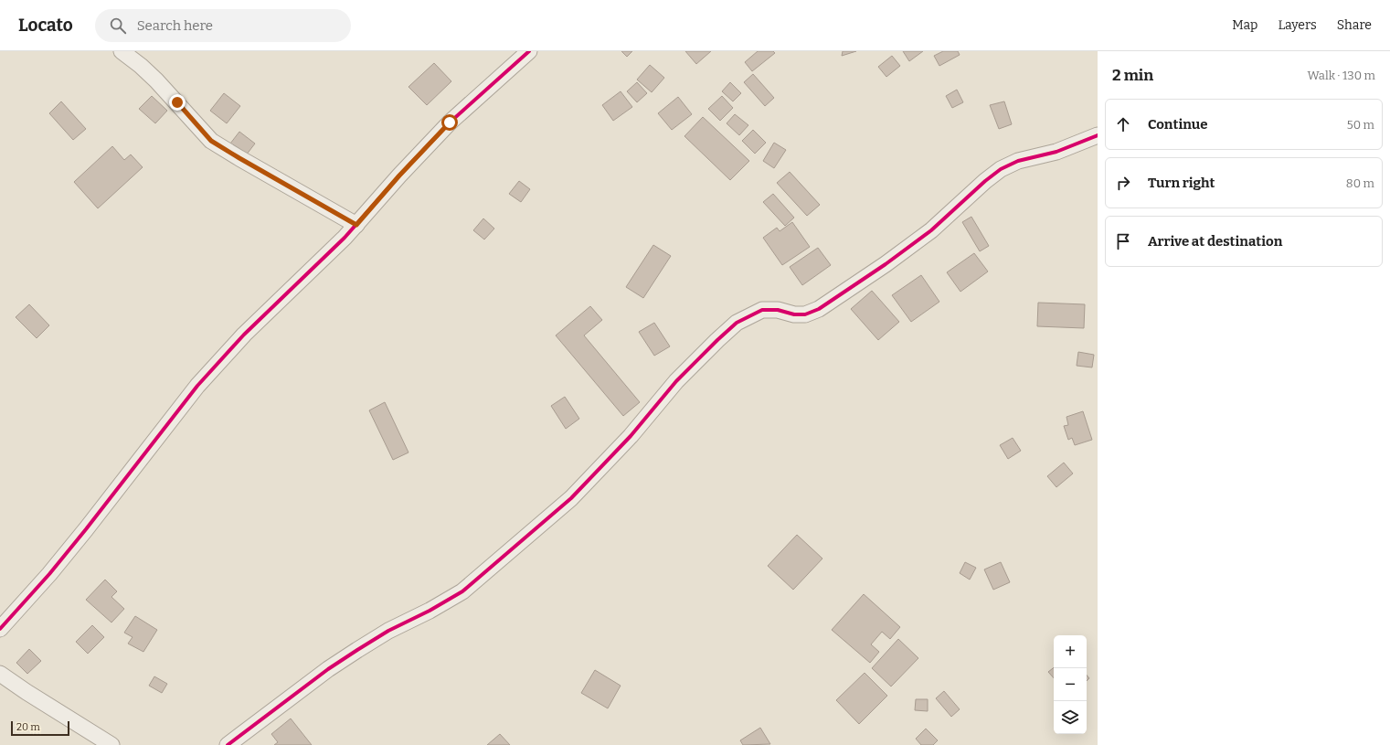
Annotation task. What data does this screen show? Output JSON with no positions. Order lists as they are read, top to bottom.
{
  "scale_bar": "20 m",
  "page": {
    "header": "Locato",
    "search": "Search here",
    "nav": ["Map", "Layers", "Share"],
    "heading": ["2 min", "Walk · 130 m"],
    "list": [
      ["Continue", "50 m"],
      ["Turn right", "80 m"],
      "Arrive at destination"
    ],
    "map_buttons": ["+", "−"],
    "scale": "20 m"
  }
}
